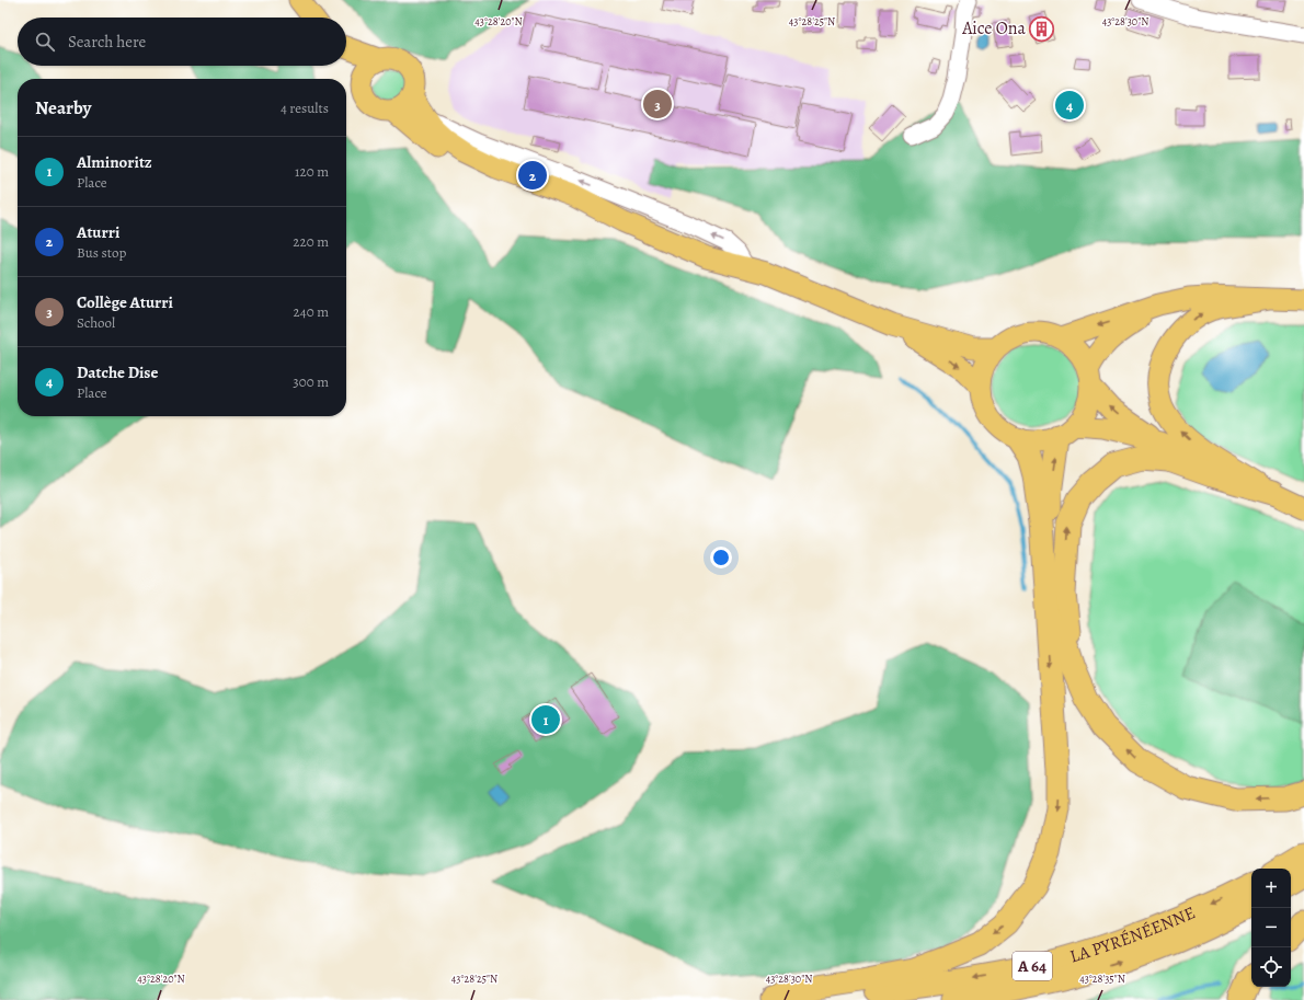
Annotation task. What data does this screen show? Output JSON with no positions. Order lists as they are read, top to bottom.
{
  "streets": {
    "highway": ["LA PYRÉNÉENNE", "A 64"]
  },
  "places": {
    "building": ["Aice Ona"]
  },
  "page": {
    "search": "Search here",
    "heading": ["Nearby", "4 results"],
    "pins": [
      "3",
      "4",
      "2",
      "1"
    ],
    "list": [
      {
        "mark": "1",
        "name": "Alminoritz",
        "note": "Place",
        "value": "120 m"
      },
      {
        "mark": "2",
        "name": "Aturri",
        "note": "Bus stop",
        "value": "220 m"
      },
      {
        "mark": "3",
        "name": "Collège Aturri",
        "note": "School",
        "value": "240 m"
      },
      {
        "mark": "4",
        "name": "Datche Dise",
        "note": "Place",
        "value": "300 m"
      }
    ],
    "map_buttons": ["+", "−"]
  },
  "coordinates": [
    "43°28'30\"N",
    "43°28'20\"N",
    "43°28'25\"N",
    "43°28'35\"N"
  ]
}
